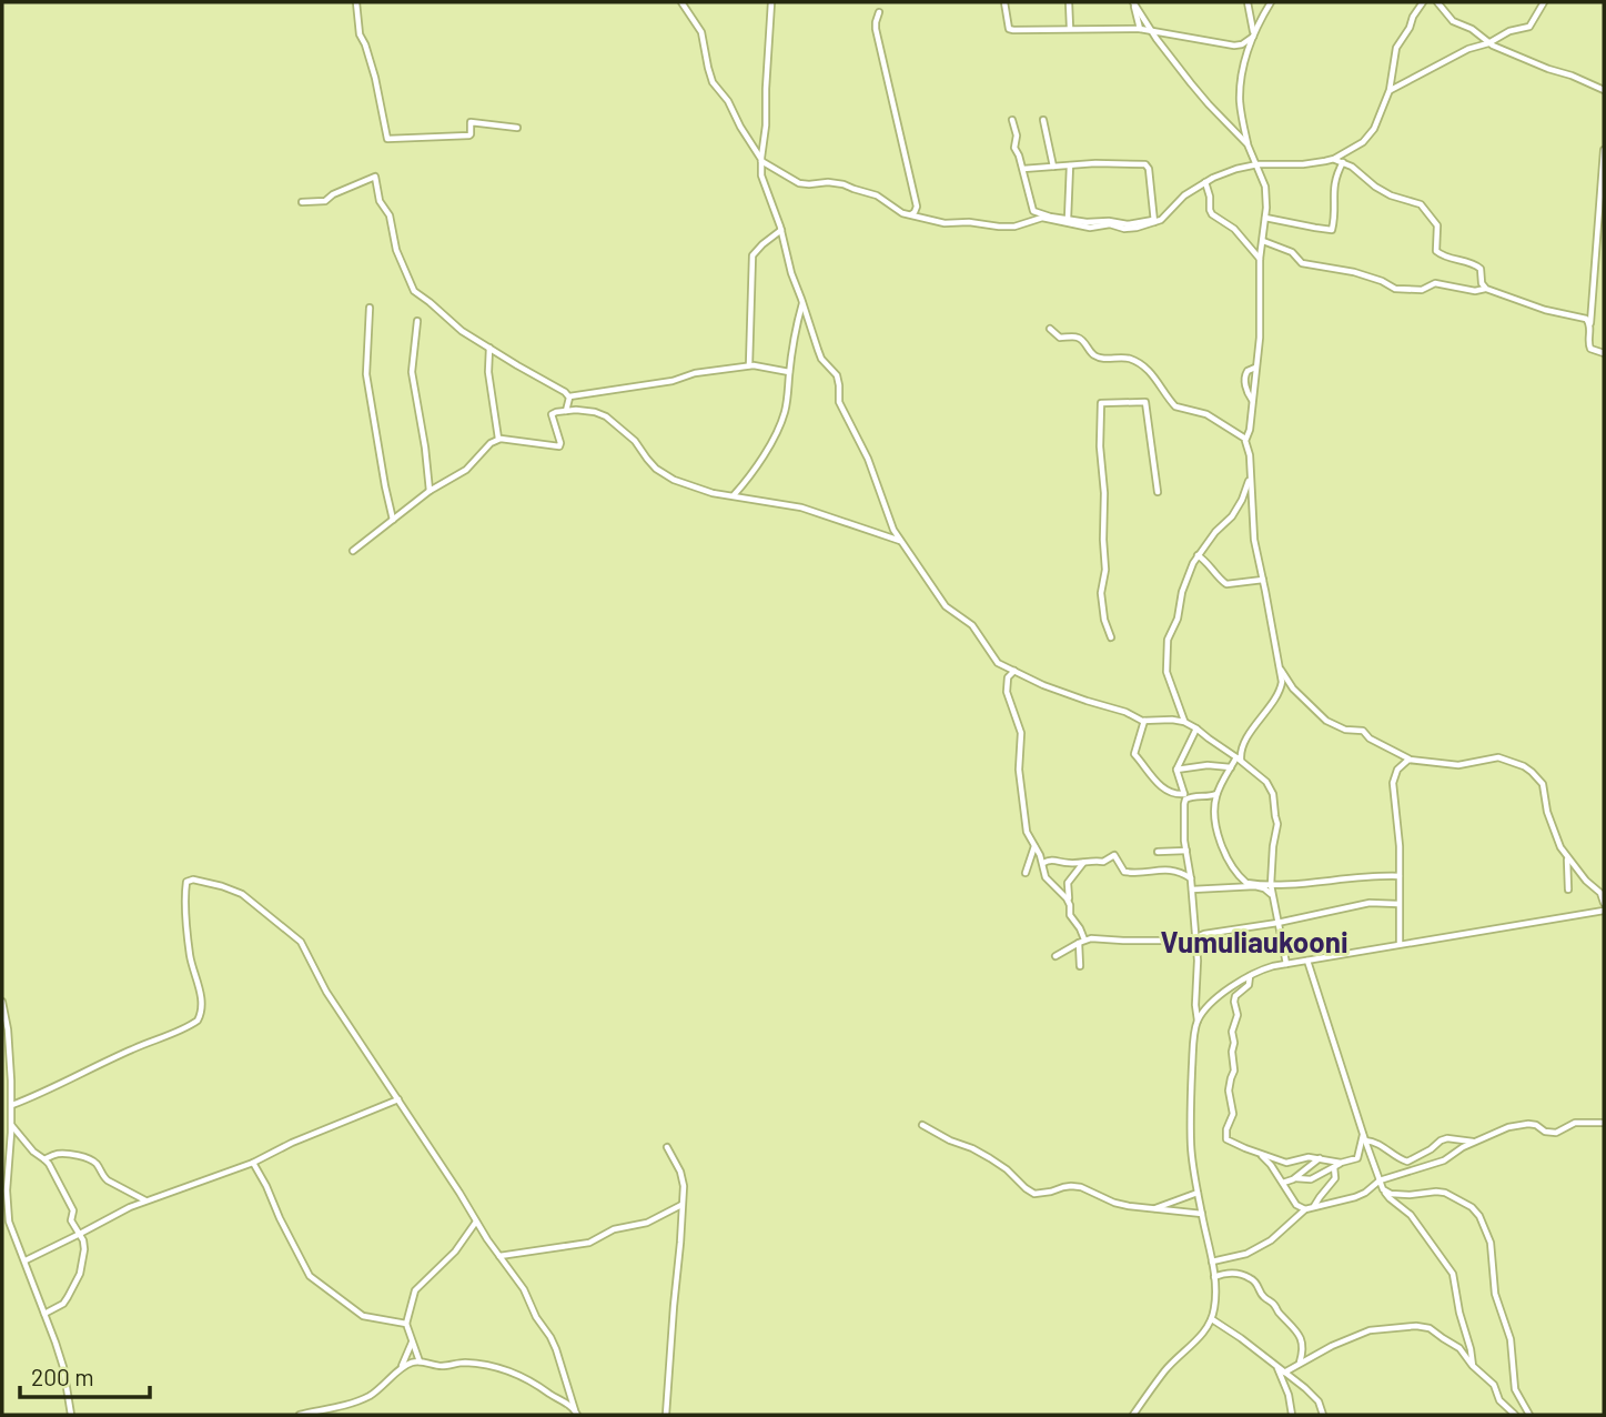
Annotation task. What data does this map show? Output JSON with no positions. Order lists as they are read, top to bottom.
{
  "districts": ["Vumuliaukooni"],
  "scale_bar": "200 m"
}
